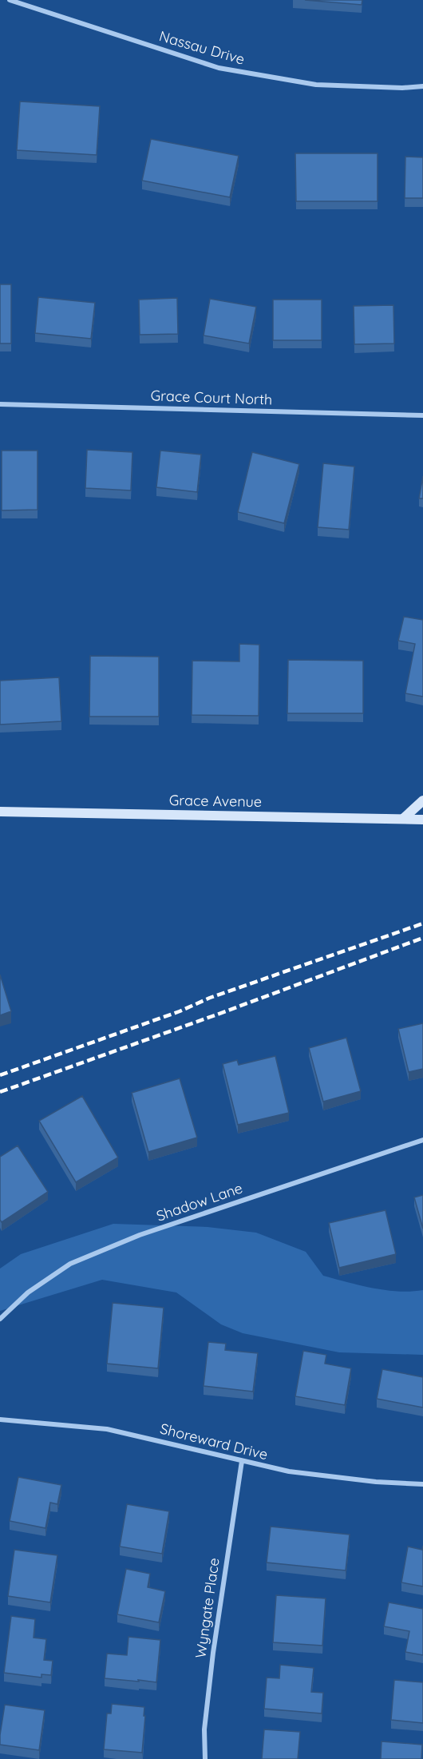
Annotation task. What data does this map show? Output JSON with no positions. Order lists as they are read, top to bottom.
{
  "streets": {
    "street": [
      "Nassau Drive",
      "Grace Court North",
      "Grace Avenue",
      "Shadow Lane",
      "Shoreward Drive",
      "Wyngate Place"
    ]
  },
  "crossings": [
    ["Shoreward Drive", "Wyngate Place"]
  ]
}
